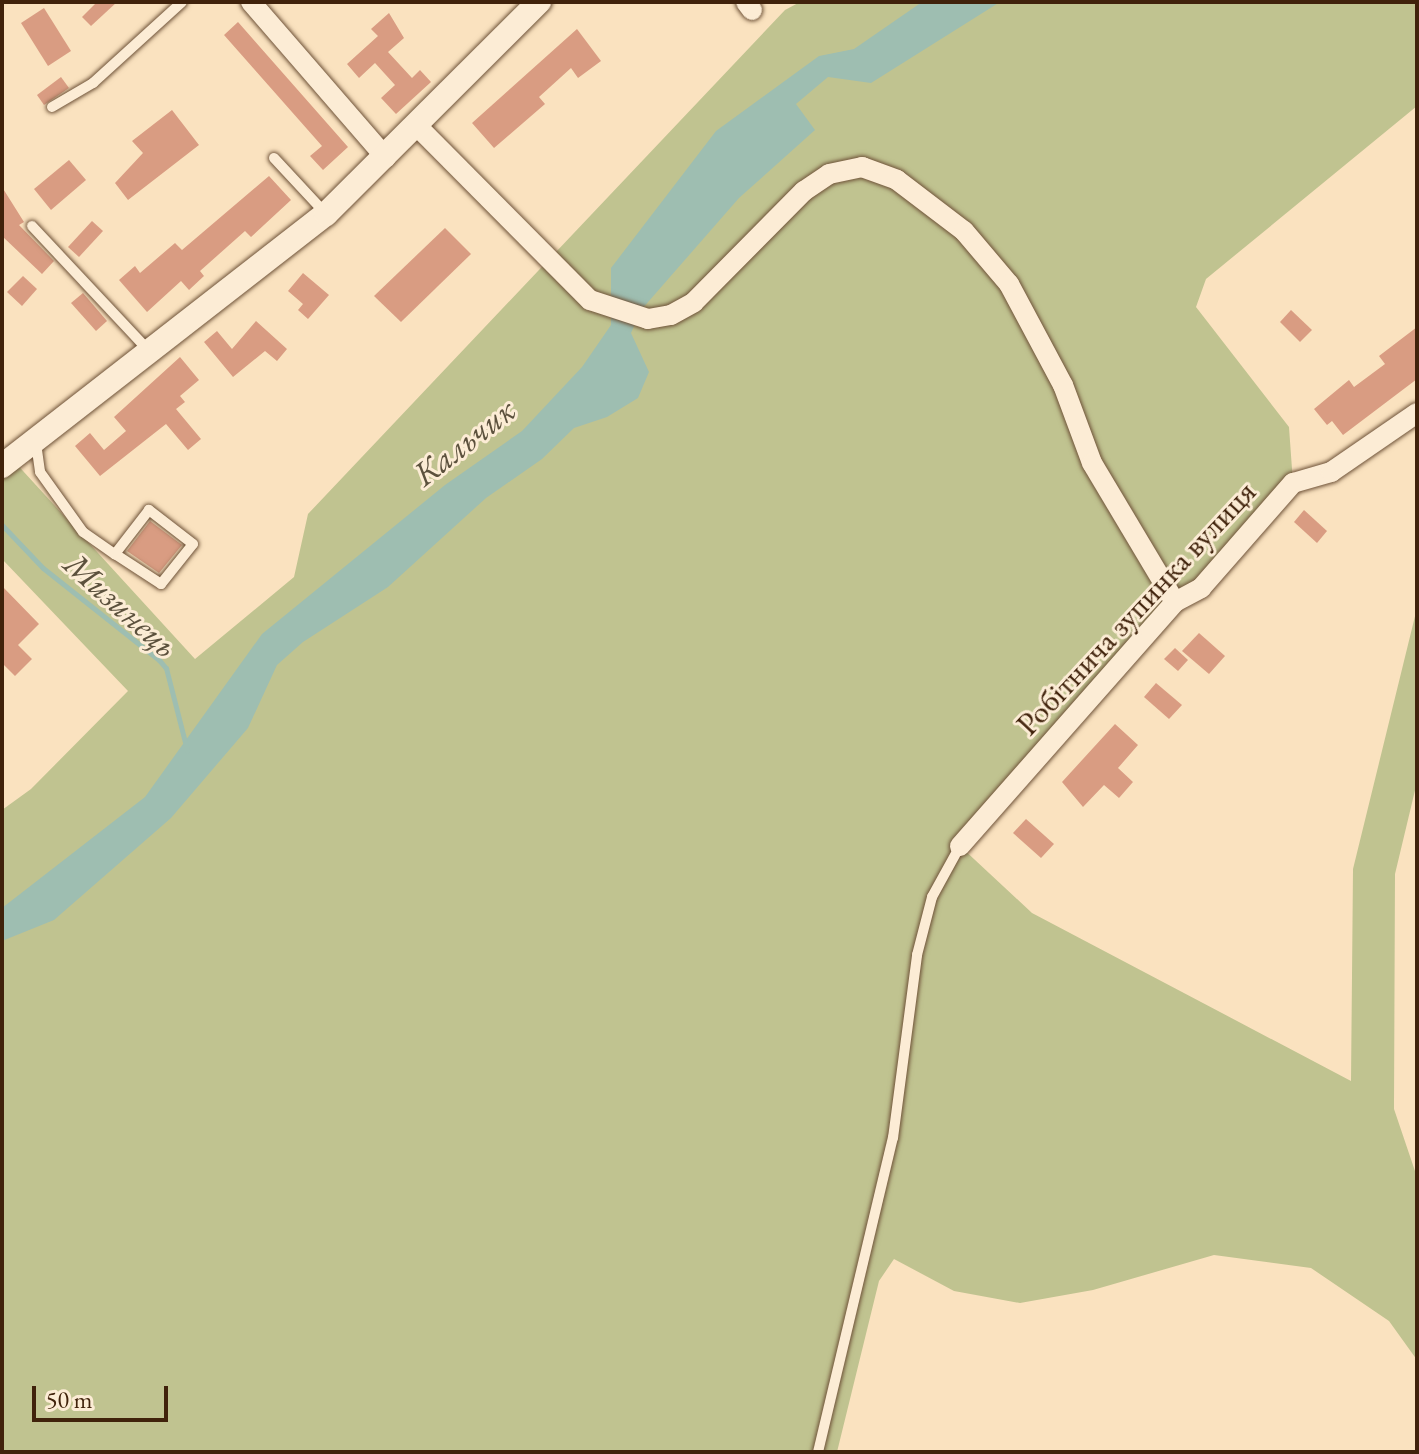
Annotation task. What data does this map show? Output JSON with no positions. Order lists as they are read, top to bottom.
{
  "streets": {
    "street": ["Робітнича зупинка вулиця"]
  },
  "water": ["Кальчик", "Мизинець"],
  "scale_bar": "50 m"
}
